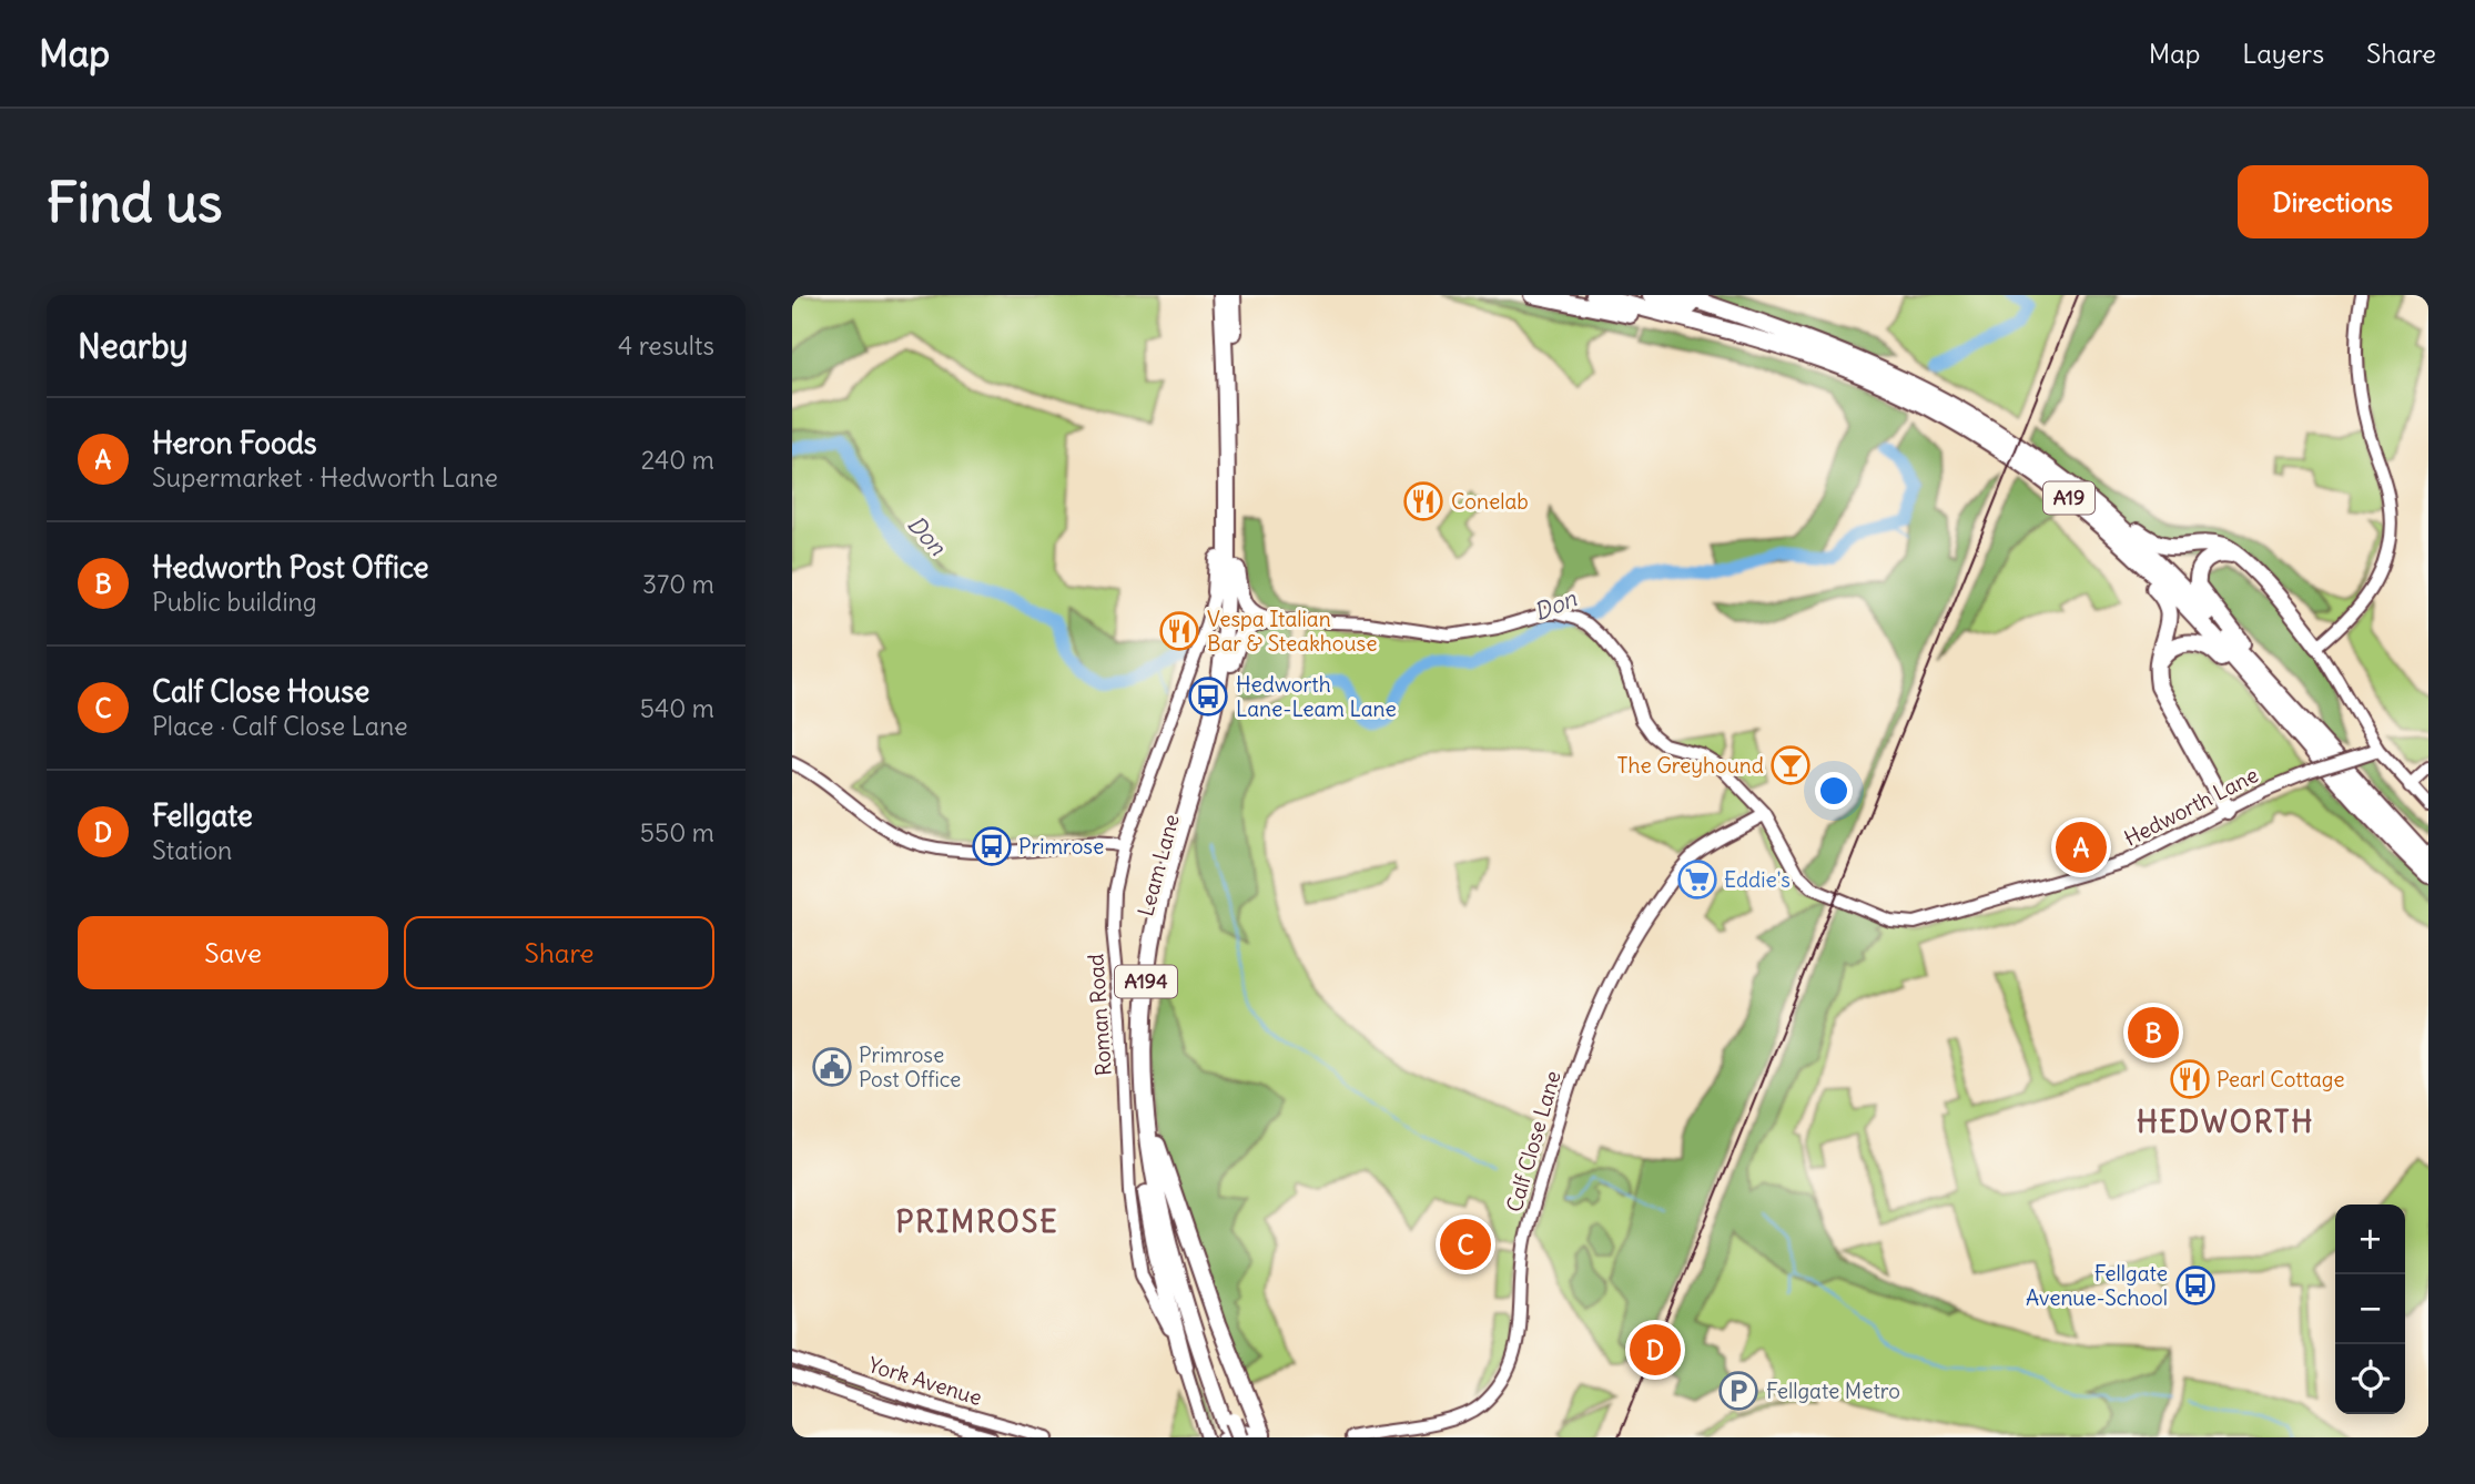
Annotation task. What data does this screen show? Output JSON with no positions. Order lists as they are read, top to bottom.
{
  "streets": {
    "highway": ["A19", "Leam Lane", "A194"],
    "street": [
      "Hedworth Lane",
      "Roman Road",
      "Calf Close Lane",
      "York Avenue"
    ]
  },
  "crossings": [
    ["Hedworth Lane", "A194"],
    ["Hedworth Lane", "Calf Close Lane"],
    ["Leam Lane", "A194"],
    ["A194", "Roman Road"]
  ],
  "districts": ["HEDWORTH", "PRIMROSE"],
  "water": ["Don"],
  "places": {
    "restaurant": ["Conelab", "Vespa Italian Bar & Steakhouse", "Pearl Cottage"],
    "bus stop": ["Hedworth Lane-Leam Lane", "Primrose", "Fellgate Avenue-School"],
    "bar": ["The Greyhound"],
    "supermarket": ["Eddie's"],
    "public building": ["Primrose Post Office"],
    "parking": ["Fellgate Metro"]
  },
  "page": {
    "header": "Map",
    "nav": ["Map", "Layers", "Share"],
    "buttons": [
      "Directions",
      ["Save", "Share"]
    ],
    "title": "Find us",
    "heading": ["Nearby", "4 results"],
    "list": [
      {
        "mark": "A",
        "name": "Heron Foods",
        "note": "Supermarket · Hedworth Lane",
        "value": "240 m"
      },
      {
        "mark": "B",
        "name": "Hedworth Post Office",
        "note": "Public building",
        "value": "370 m"
      },
      {
        "mark": "C",
        "name": "Calf Close House",
        "note": "Place · Calf Close Lane",
        "value": "540 m"
      },
      {
        "mark": "D",
        "name": "Fellgate",
        "note": "Station",
        "value": "550 m"
      }
    ],
    "pins": [
      "A",
      "B",
      "C",
      "D"
    ],
    "map_buttons": ["+", "−"]
  }
}
